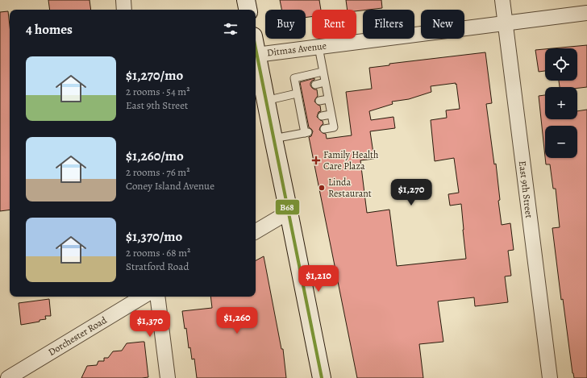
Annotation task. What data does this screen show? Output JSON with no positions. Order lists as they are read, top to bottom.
{
  "streets": {
    "street": ["Ditmas Avenue", "East 9th Street", "Dorchester Road"]
  },
  "crossings": [
    ["Ditmas Avenue", "East 9th Street"]
  ],
  "places": {
    "health": ["Family Health Care Plaza"],
    "other": ["Linda Restaurant"]
  },
  "lines": ["transit line B68"],
  "page": {
    "chip": [
      "Buy",
      "Rent",
      "Filters",
      "New"
    ],
    "heading": "4 homes",
    "map_buttons": ["+", "−"],
    "list": [
      {
        "name": "$1,270/mo",
        "note": "2 rooms · 54 m² · East 9th Street"
      },
      {
        "name": "$1,260/mo",
        "note": "2 rooms · 76 m² · Coney Island Avenue"
      },
      {
        "name": "$1,370/mo",
        "note": "2 rooms · 68 m² · Stratford Road"
      }
    ],
    "price": [
      "$1,270",
      "$1,210",
      "$1,260",
      "$1,370"
    ]
  }
}
